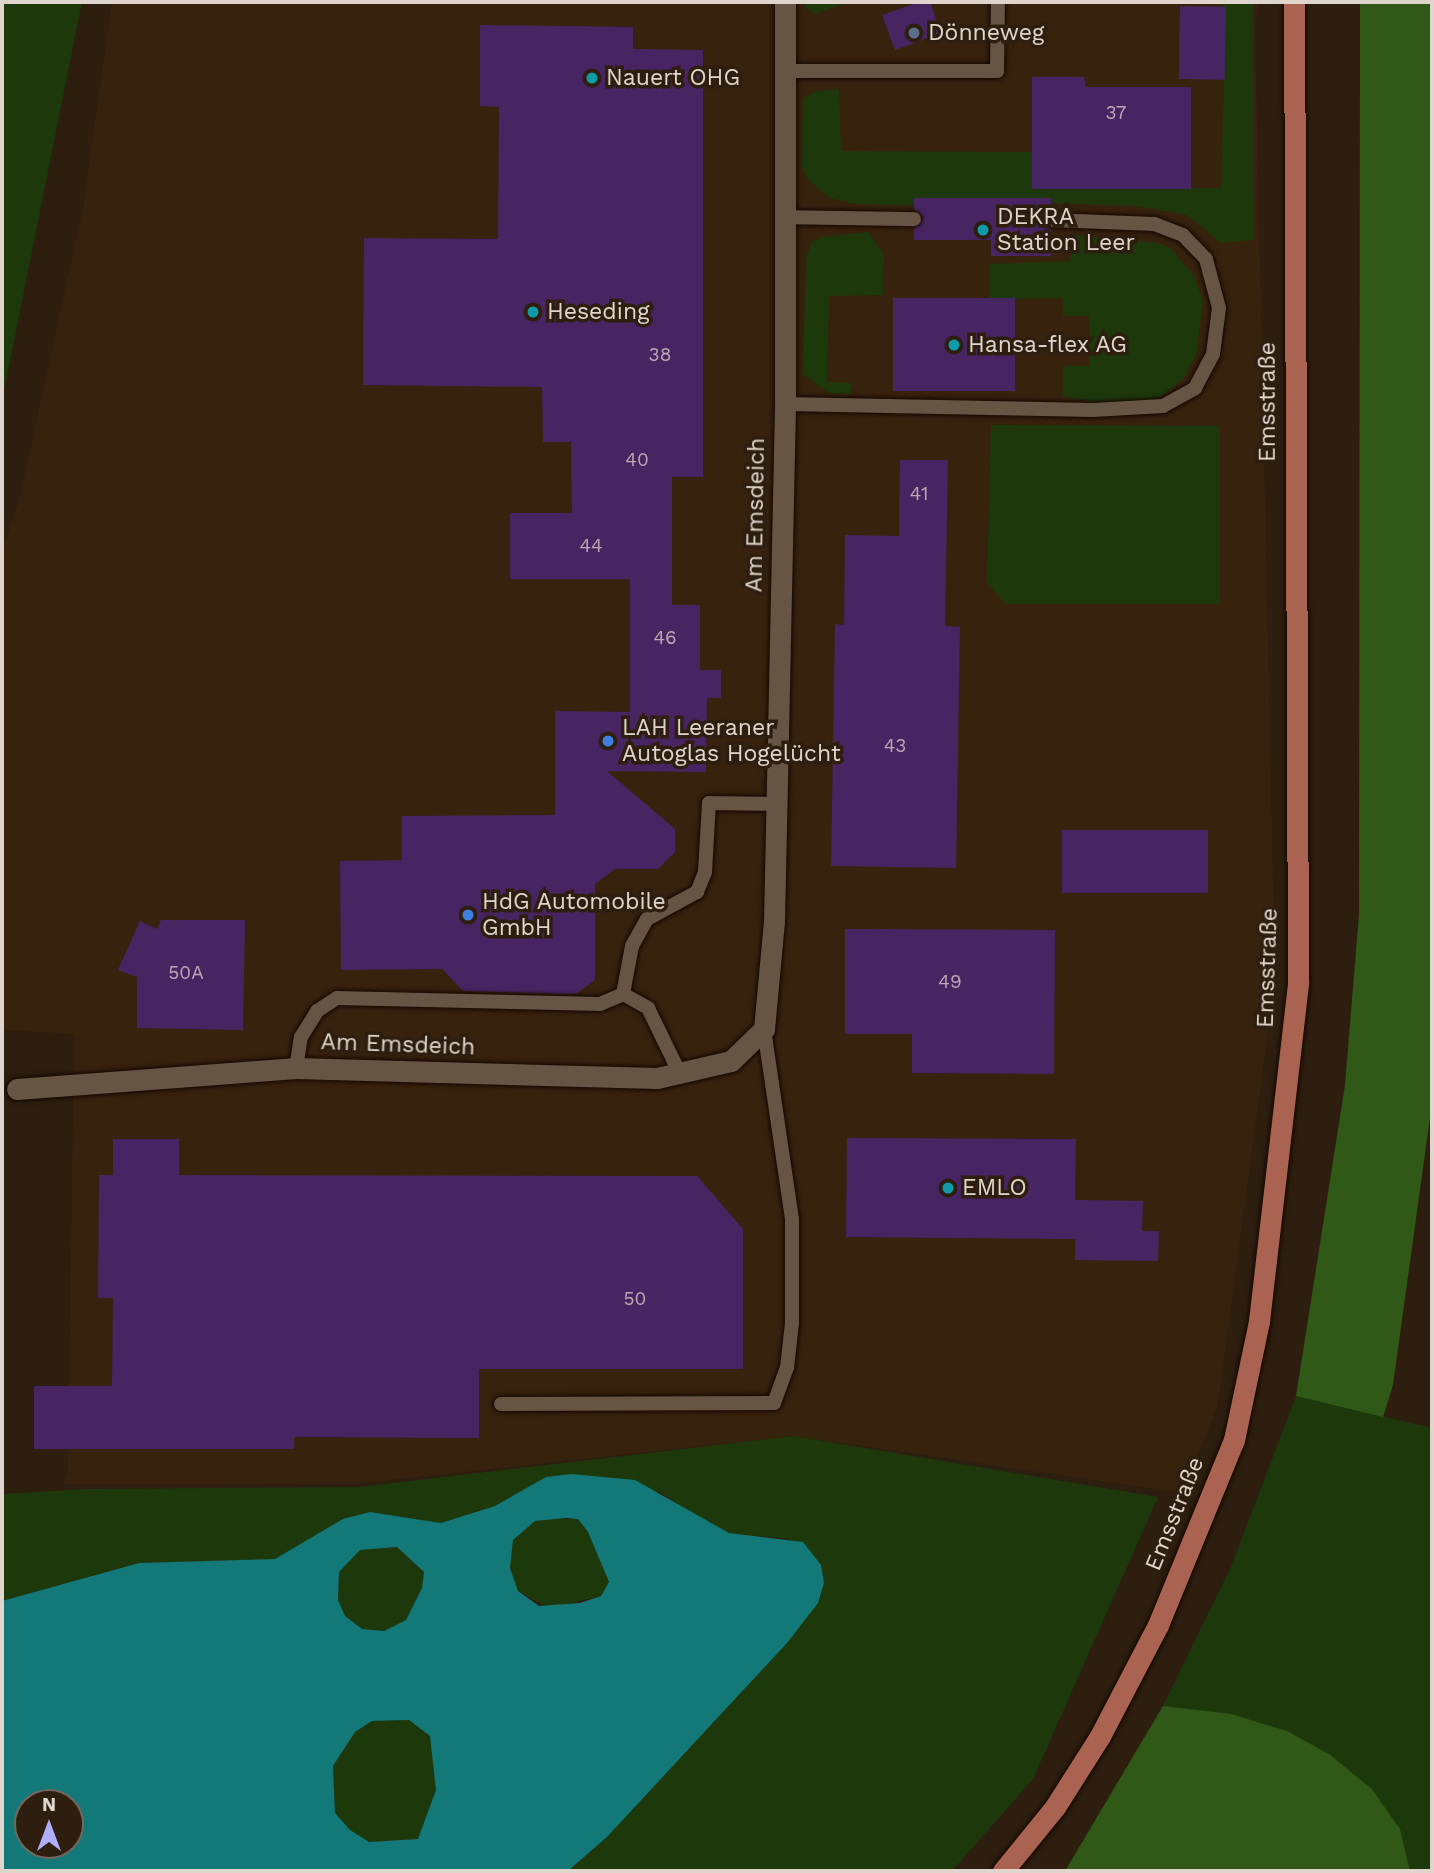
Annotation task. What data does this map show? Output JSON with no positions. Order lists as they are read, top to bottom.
{
  "streets": {
    "main road": ["Emsstraße"],
    "street": ["Am Emsdeich"]
  },
  "places": [
    "Dönneweg",
    "Nauert OHG",
    "DEKRA Station Leer",
    "Heseding",
    "Hansa-flex AG",
    "LAH Leeraner Autoglas Hogelücht",
    "HdG Automobile GmbH",
    "EMLO"
  ],
  "house_numbers": [
    "37",
    "38",
    "40",
    "41",
    "44",
    "46",
    "43",
    "50A",
    "49",
    "50"
  ],
  "north": "top"
}
